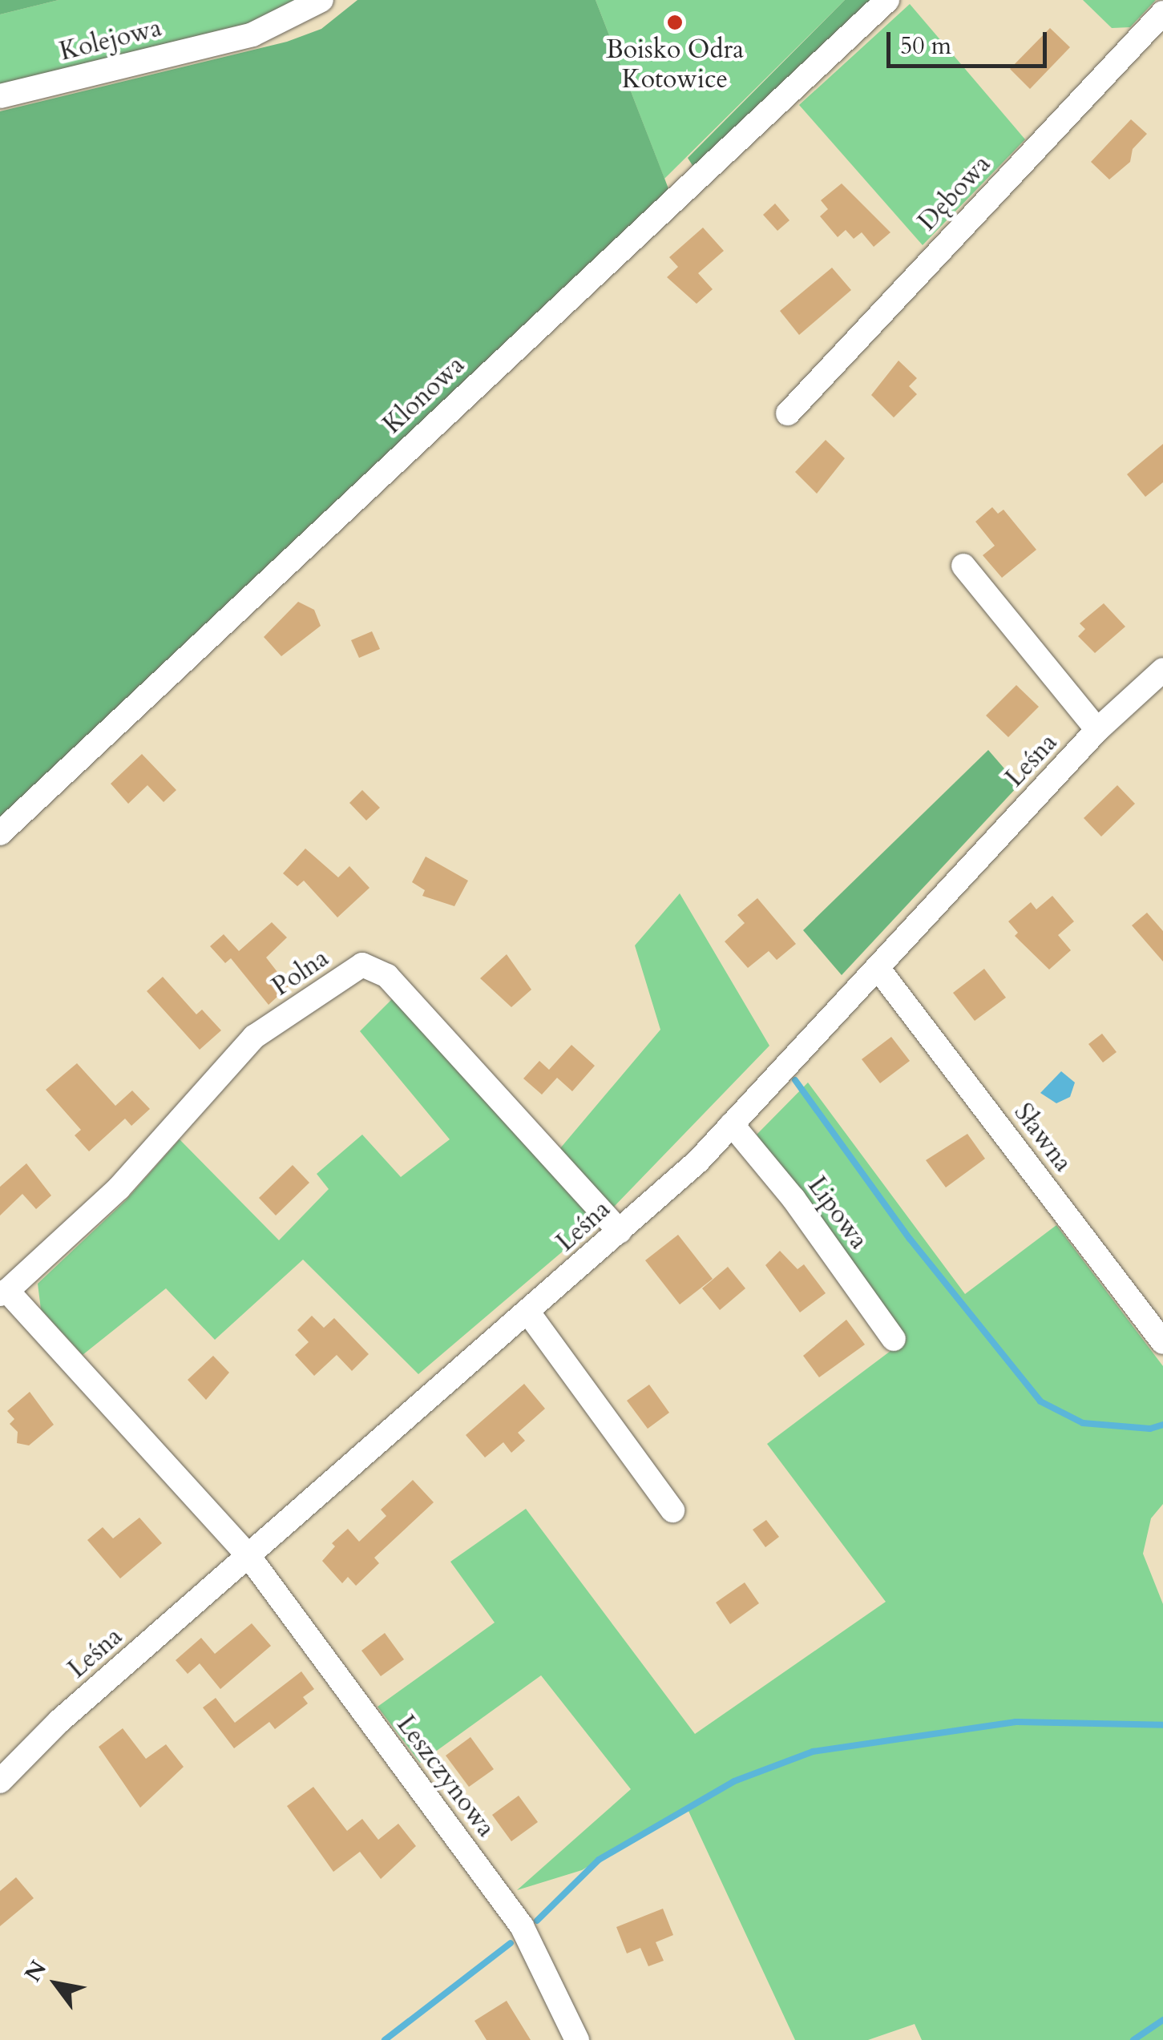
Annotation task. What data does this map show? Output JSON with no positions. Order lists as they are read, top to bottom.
{
  "streets": {
    "street": [
      "Kolejowa",
      "Dębowa",
      "Klonowa",
      "Leśna",
      "Polna",
      "Sławna",
      "Lipowa",
      "Leszczynowa"
    ]
  },
  "crossings": [
    ["Leśna", "Polna"],
    ["Leśna", "Sławna"],
    ["Leśna", "Lipowa"],
    ["Leśna", "Leszczynowa"],
    ["Polna", "Leszczynowa"]
  ],
  "places": ["Boisko Odra Kotowice"],
  "scale_bar": "50 m",
  "north": "top left"
}
